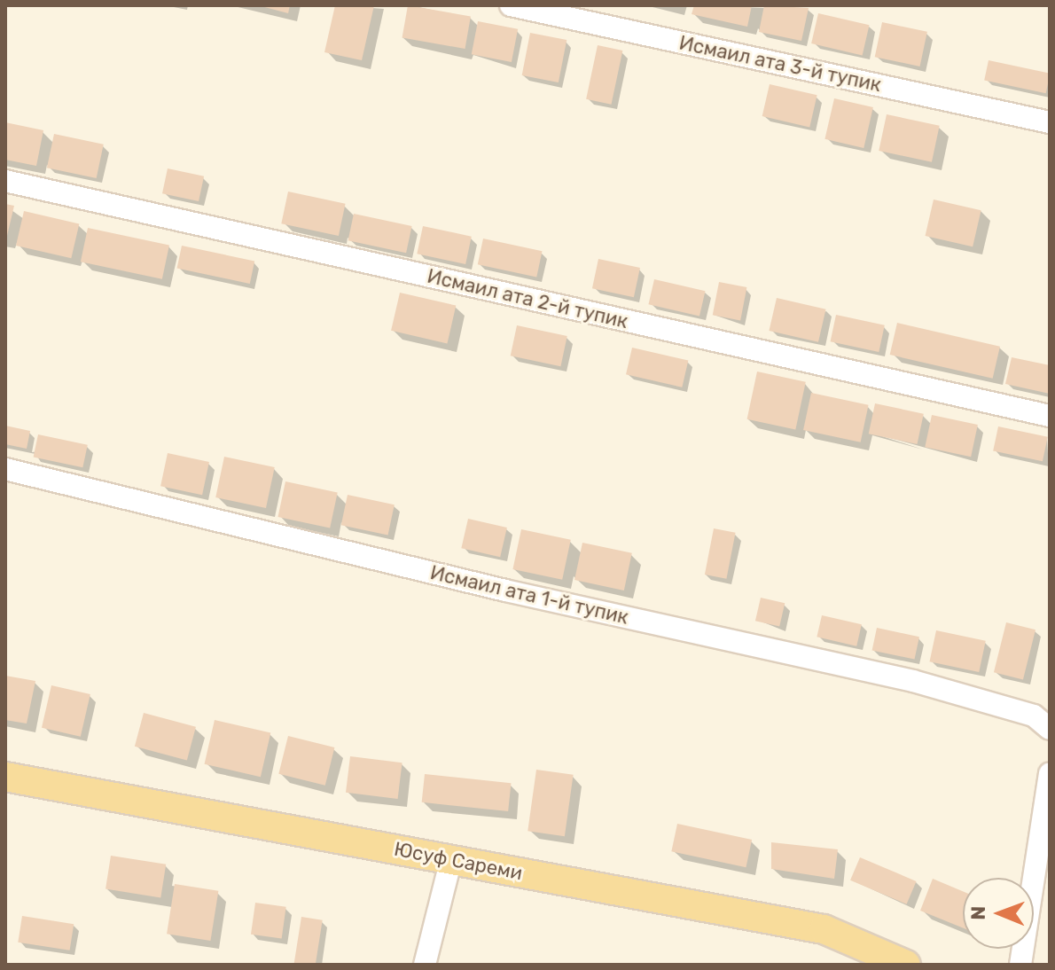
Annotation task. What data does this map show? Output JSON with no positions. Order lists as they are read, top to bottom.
{
  "streets": {
    "main road": ["Юсуф Сареми"],
    "street": ["Исмаил ата 3-й тупик", "Исмаил ата 2-й тупик", "Исмаил ата 1-й тупик"]
  },
  "north": "left"
}
